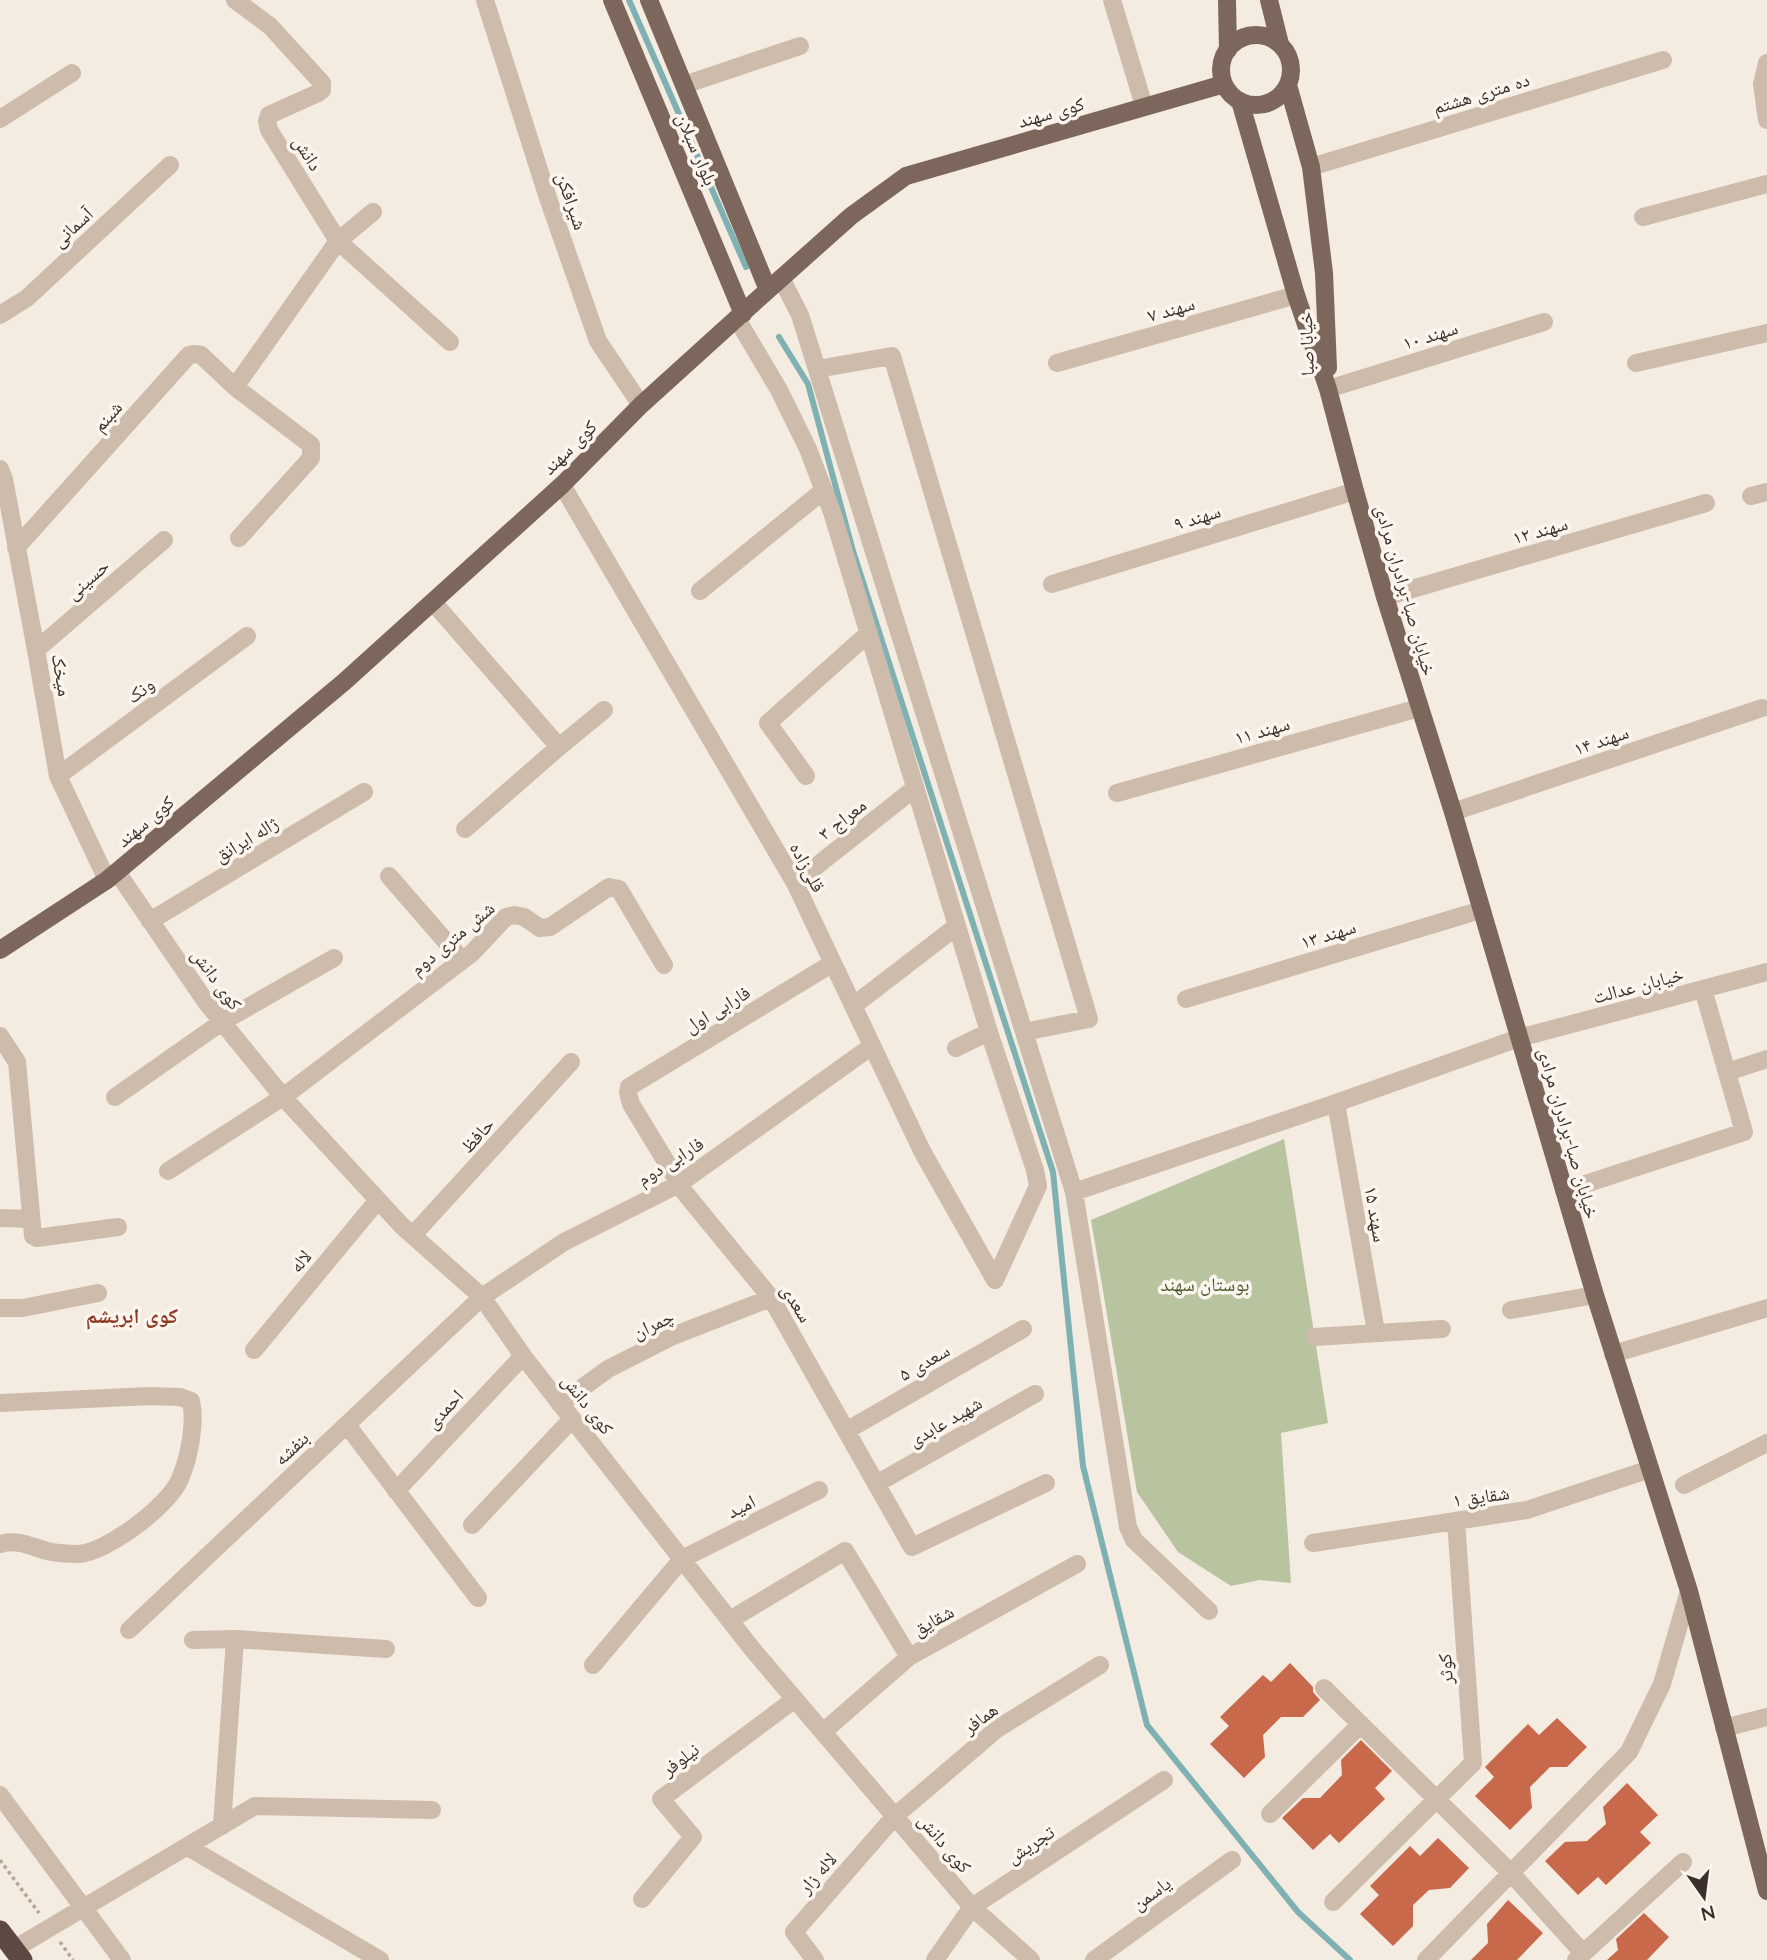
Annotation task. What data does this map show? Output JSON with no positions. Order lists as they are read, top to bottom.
{
  "streets": {
    "main road": [
      "کوی سهند",
      "بلوار سبلان",
      "خیابا صبا",
      "خیابان صبا-برادران مرادی"
    ],
    "street": [
      "ده متری هشتم",
      "دانش",
      "شیر‌افکن",
      "آسمانی",
      "سهند ۷",
      "سهند ۱۰",
      "شبنم",
      "سهند ۹",
      "سهند ۱۲",
      "حسینی",
      "میخک",
      "ونک",
      "سهند ۱۱",
      "سهند ۱۴",
      "معراج ۳",
      "ژاله ایرانق",
      "قلی‌زاده",
      "سهند ۱۳",
      "شش متری دوم",
      "کوی دانش",
      "خیابان عدالت",
      "فارابی اول",
      "حافظ",
      "فارابی دوم",
      "سهند ۱۵",
      "لاله",
      "سعدی",
      "چمران",
      "سعدی ۵",
      "احمدی",
      "شهید عابدی",
      "بنفشه",
      "شقایق ۱",
      "امید",
      "شقایق",
      "کوثر",
      "همافر",
      "نیلوفر",
      "تجریش",
      "لاله زار",
      "یاسمن"
    ]
  },
  "crossings": [
    ["ده متری هشتم", "خیابا صبا"],
    ["کوی سهند", "بلوار سبلان"],
    ["کوی سهند", "شیر‌افکن"],
    ["کوی سهند", "خیابا صبا"],
    ["کوی سهند", "میخک"],
    ["کوی سهند", "قلی‌زاده"],
    ["کوی سهند", "کوی دانش"],
    ["سهند ۷", "خیابا صبا"],
    ["سهند ۱۰", "خیابا صبا"],
    ["سهند ۱۰", "خیابان صبا-برادران مرادی"],
    ["خیابا صبا", "خیابان صبا-برادران مرادی"],
    ["شبنم", "میخک"],
    ["سهند ۹", "خیابان صبا-برادران مرادی"],
    ["سهند ۱۲", "خیابان صبا-برادران مرادی"],
    ["حسینی", "میخک"],
    ["خیابان صبا-برادران مرادی", "سهند ۱۱"],
    ["خیابان صبا-برادران مرادی", "سهند ۱۴"],
    ["خیابان صبا-برادران مرادی", "سهند ۱۳"],
    ["خیابان صبا-برادران مرادی", "خیابان عدالت"],
    ["خیابان صبا-برادران مرادی", "شقایق ۱"],
    ["میخک", "ونک"],
    ["میخک", "کوی دانش"],
    ["معراج ۳", "قلی‌زاده"],
    ["ژاله ایرانق", "کوی دانش"],
    ["قلی‌زاده", "فارابی اول"],
    ["قلی‌زاده", "فارابی دوم"],
    ["شش متری دوم", "کوی دانش"],
    ["کوی دانش", "حافظ"],
    ["کوی دانش", "فارابی دوم"],
    ["کوی دانش", "لاله"],
    ["کوی دانش", "چمران"],
    ["کوی دانش", "احمدی"],
    ["کوی دانش", "بنفشه"],
    ["کوی دانش", "امید"],
    ["کوی دانش", "شقایق"],
    ["کوی دانش", "همافر"],
    ["کوی دانش", "نیلوفر"],
    ["کوی دانش", "تجریش"],
    ["کوی دانش", "لاله زار"],
    ["خیابان عدالت", "سهند ۱۵"],
    ["فارابی اول", "سعدی"],
    ["فارابی دوم", "سعدی"],
    ["فارابی دوم", "بنفشه"],
    ["سعدی", "چمران"],
    ["سعدی", "سعدی ۵"],
    ["سعدی", "شهید عابدی"],
    ["شقایق ۱", "کوثر"],
    ["همافر", "لاله زار"]
  ],
  "districts": ["کوی ابریشم"],
  "parks": ["بوستان سهند"],
  "north": "bottom"
}
